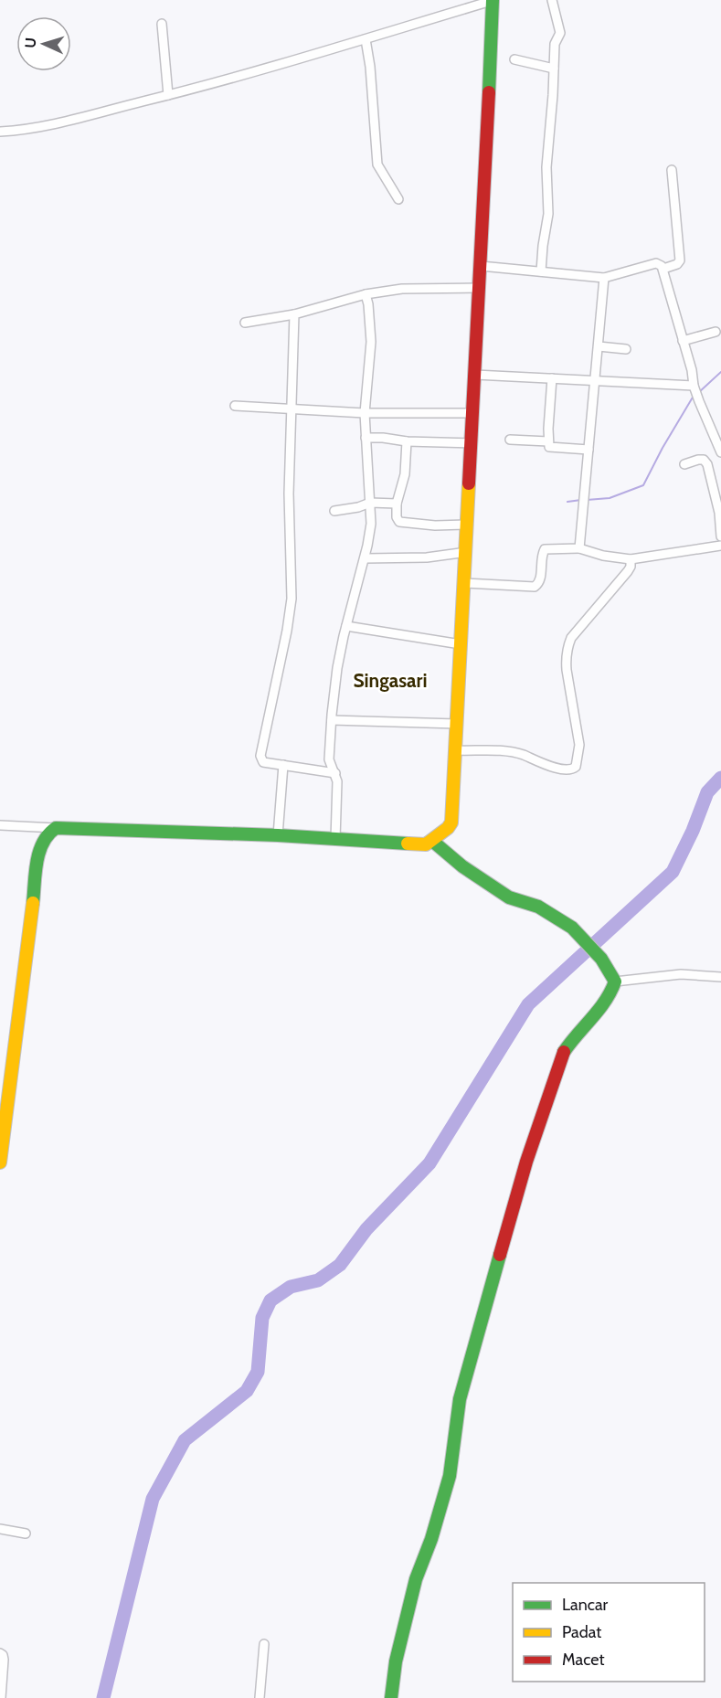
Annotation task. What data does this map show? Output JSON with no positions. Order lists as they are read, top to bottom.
{
  "districts": ["Singasari"],
  "legend": ["Lancar", "Padat", "Macet"],
  "north": "left"
}
